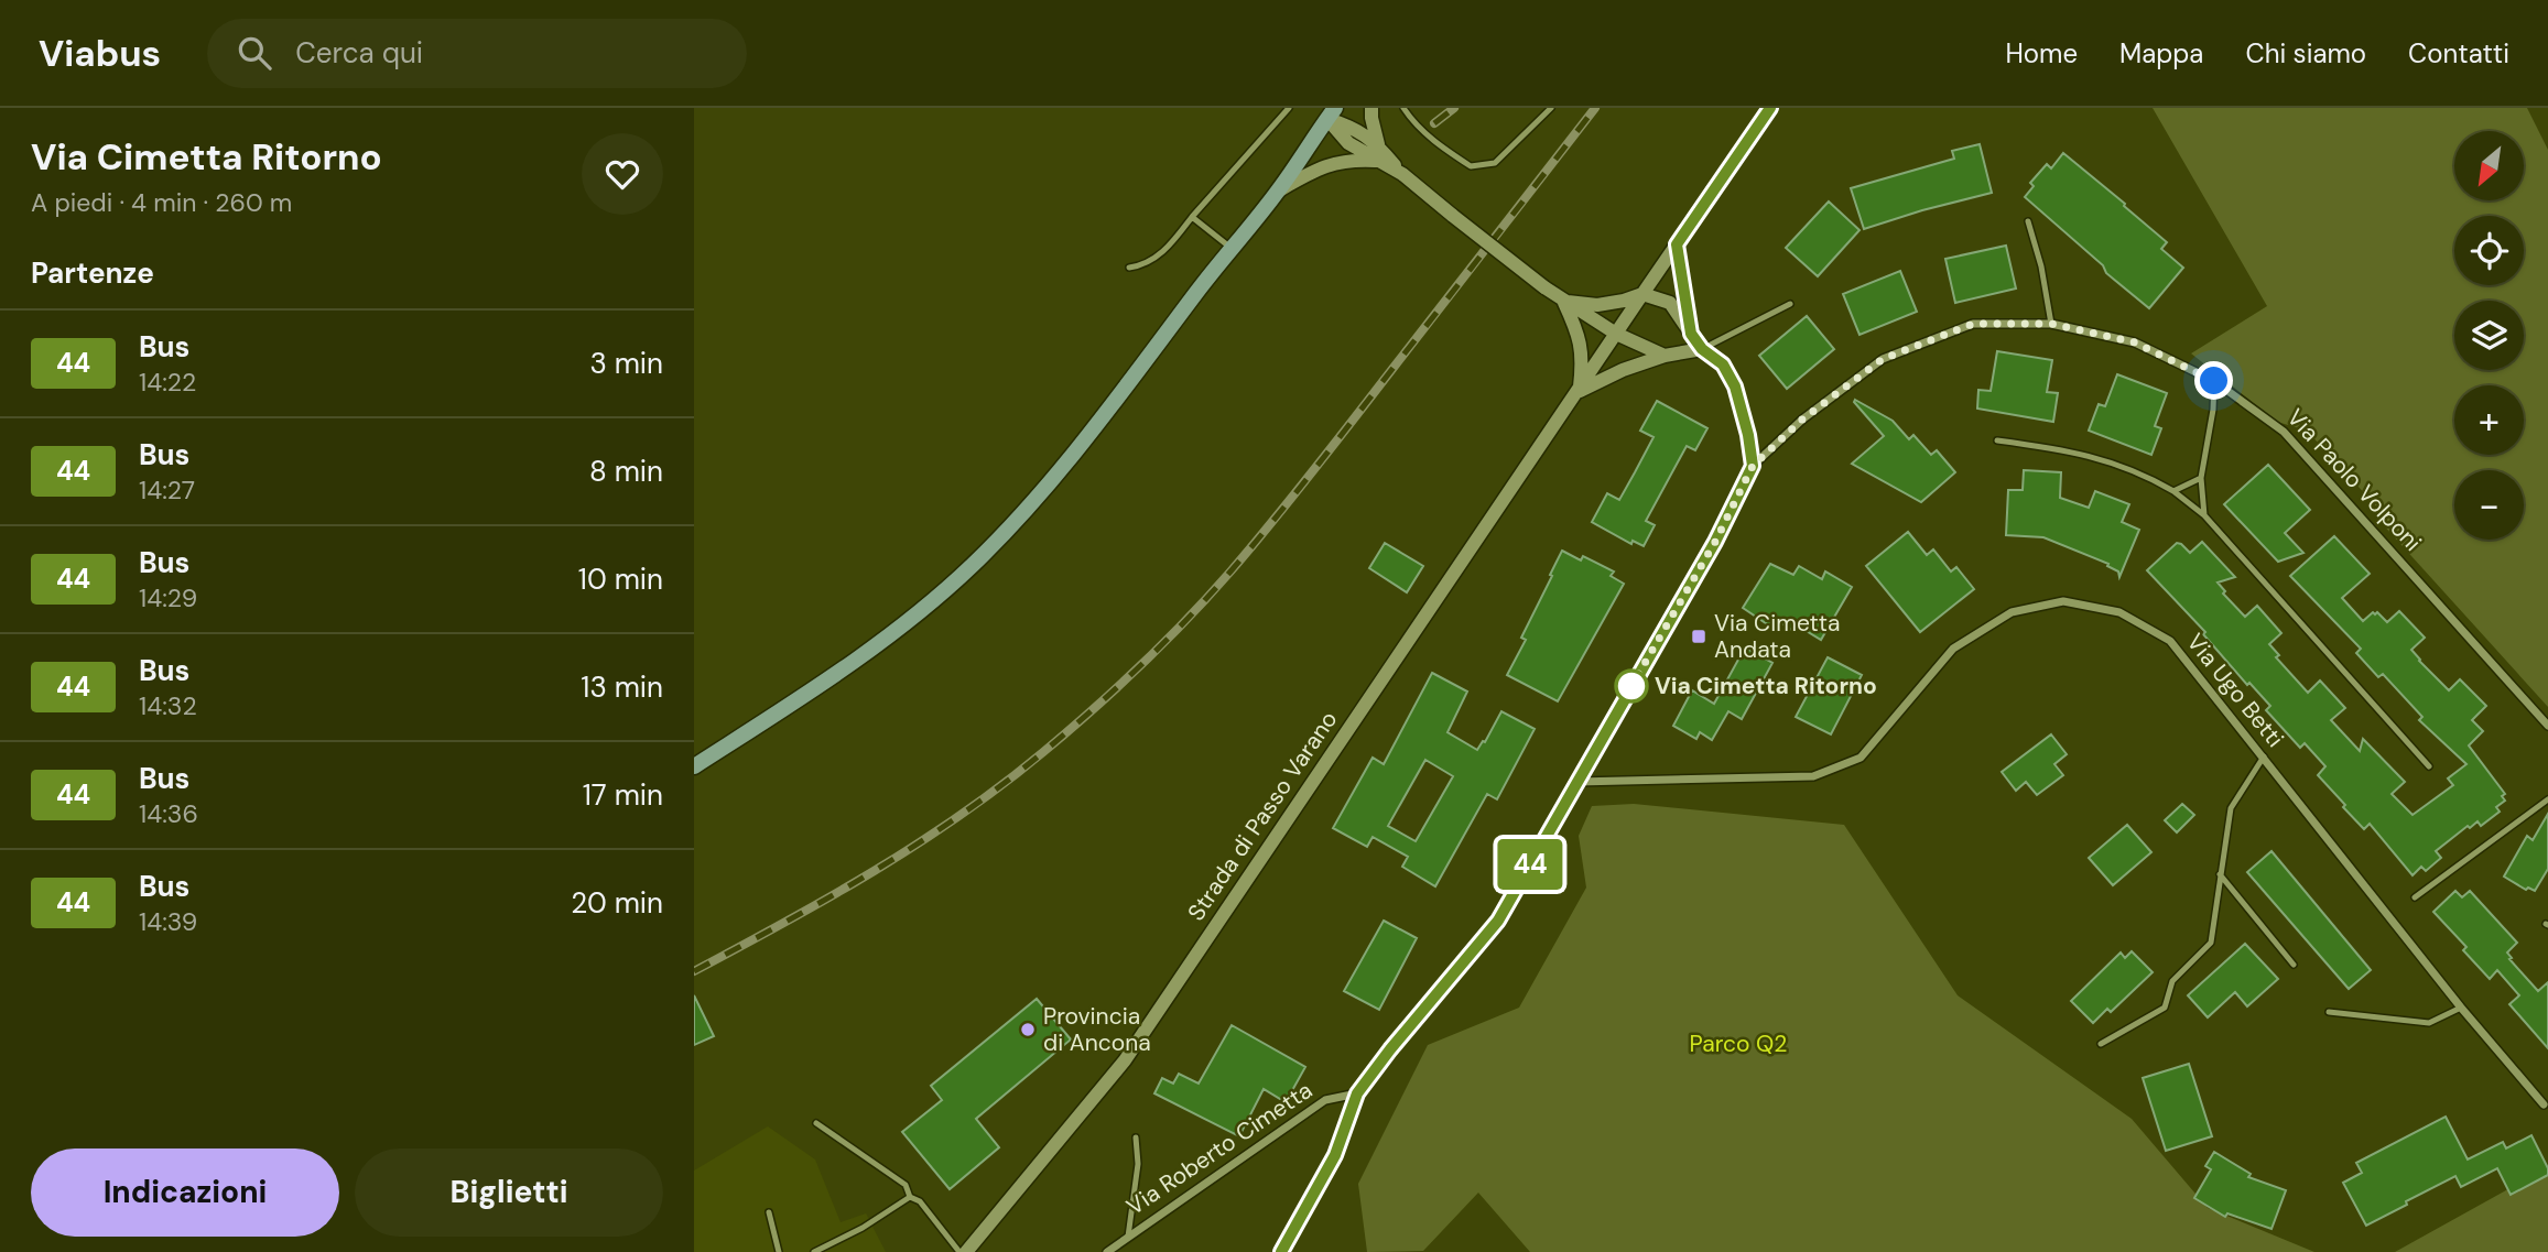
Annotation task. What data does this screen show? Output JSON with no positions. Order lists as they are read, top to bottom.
{
  "streets": {
    "street": [
      "Via Paolo Volponi",
      "Via Ugo Betti",
      "Strada di Passo Varano",
      "Via Roberto Cimetta"
    ]
  },
  "parks": ["Parco Q2"],
  "places": {
    "transit": ["Via Cimetta Andata"],
    "other": ["Via Cimetta Ritorno", "Provincia di Ancona"]
  },
  "lines": ["bus line 44"],
  "north": "bottom left",
  "page": {
    "header": "Viabus",
    "search": "Cerca qui",
    "nav": [
      "Home",
      "Mappa",
      "Chi siamo",
      "Contatti"
    ],
    "heading": [
      ["Via Cimetta Ritorno", "A piedi · 4 min · 260 m"],
      "Partenze"
    ],
    "on_map": "44",
    "map_buttons": ["+", "−"],
    "list": [
      {
        "mark": "44",
        "name": "Bus",
        "note": "14:22",
        "value": "3 min"
      },
      {
        "mark": "44",
        "name": "Bus",
        "note": "14:27",
        "value": "8 min"
      },
      {
        "mark": "44",
        "name": "Bus",
        "note": "14:29",
        "value": "10 min"
      },
      {
        "mark": "44",
        "name": "Bus",
        "note": "14:32",
        "value": "13 min"
      },
      {
        "mark": "44",
        "name": "Bus",
        "note": "14:36",
        "value": "17 min"
      },
      {
        "mark": "44",
        "name": "Bus",
        "note": "14:39",
        "value": "20 min"
      }
    ],
    "buttons": ["Indicazioni", "Biglietti"]
  }
}
